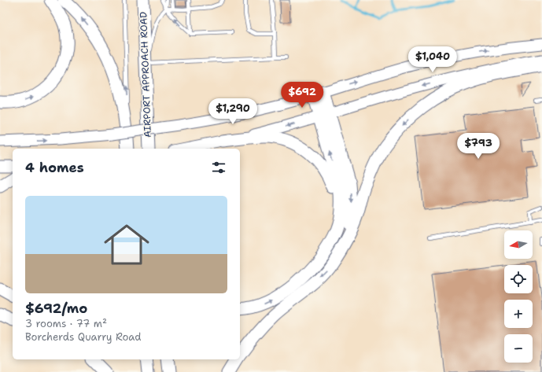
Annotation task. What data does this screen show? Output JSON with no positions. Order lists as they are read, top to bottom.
{
  "streets": {
    "main road": ["AIRPORT APPROACH ROAD"]
  },
  "north": "left",
  "page": {
    "price": [
      "$1,040",
      "$692",
      "$1,290",
      "$793"
    ],
    "heading": "4 homes",
    "list": [
      {
        "name": "$692/mo",
        "note": "3 rooms · 77 m² · Borcherds Quarry Road"
      }
    ],
    "map_buttons": ["+", "−"]
  }
}
